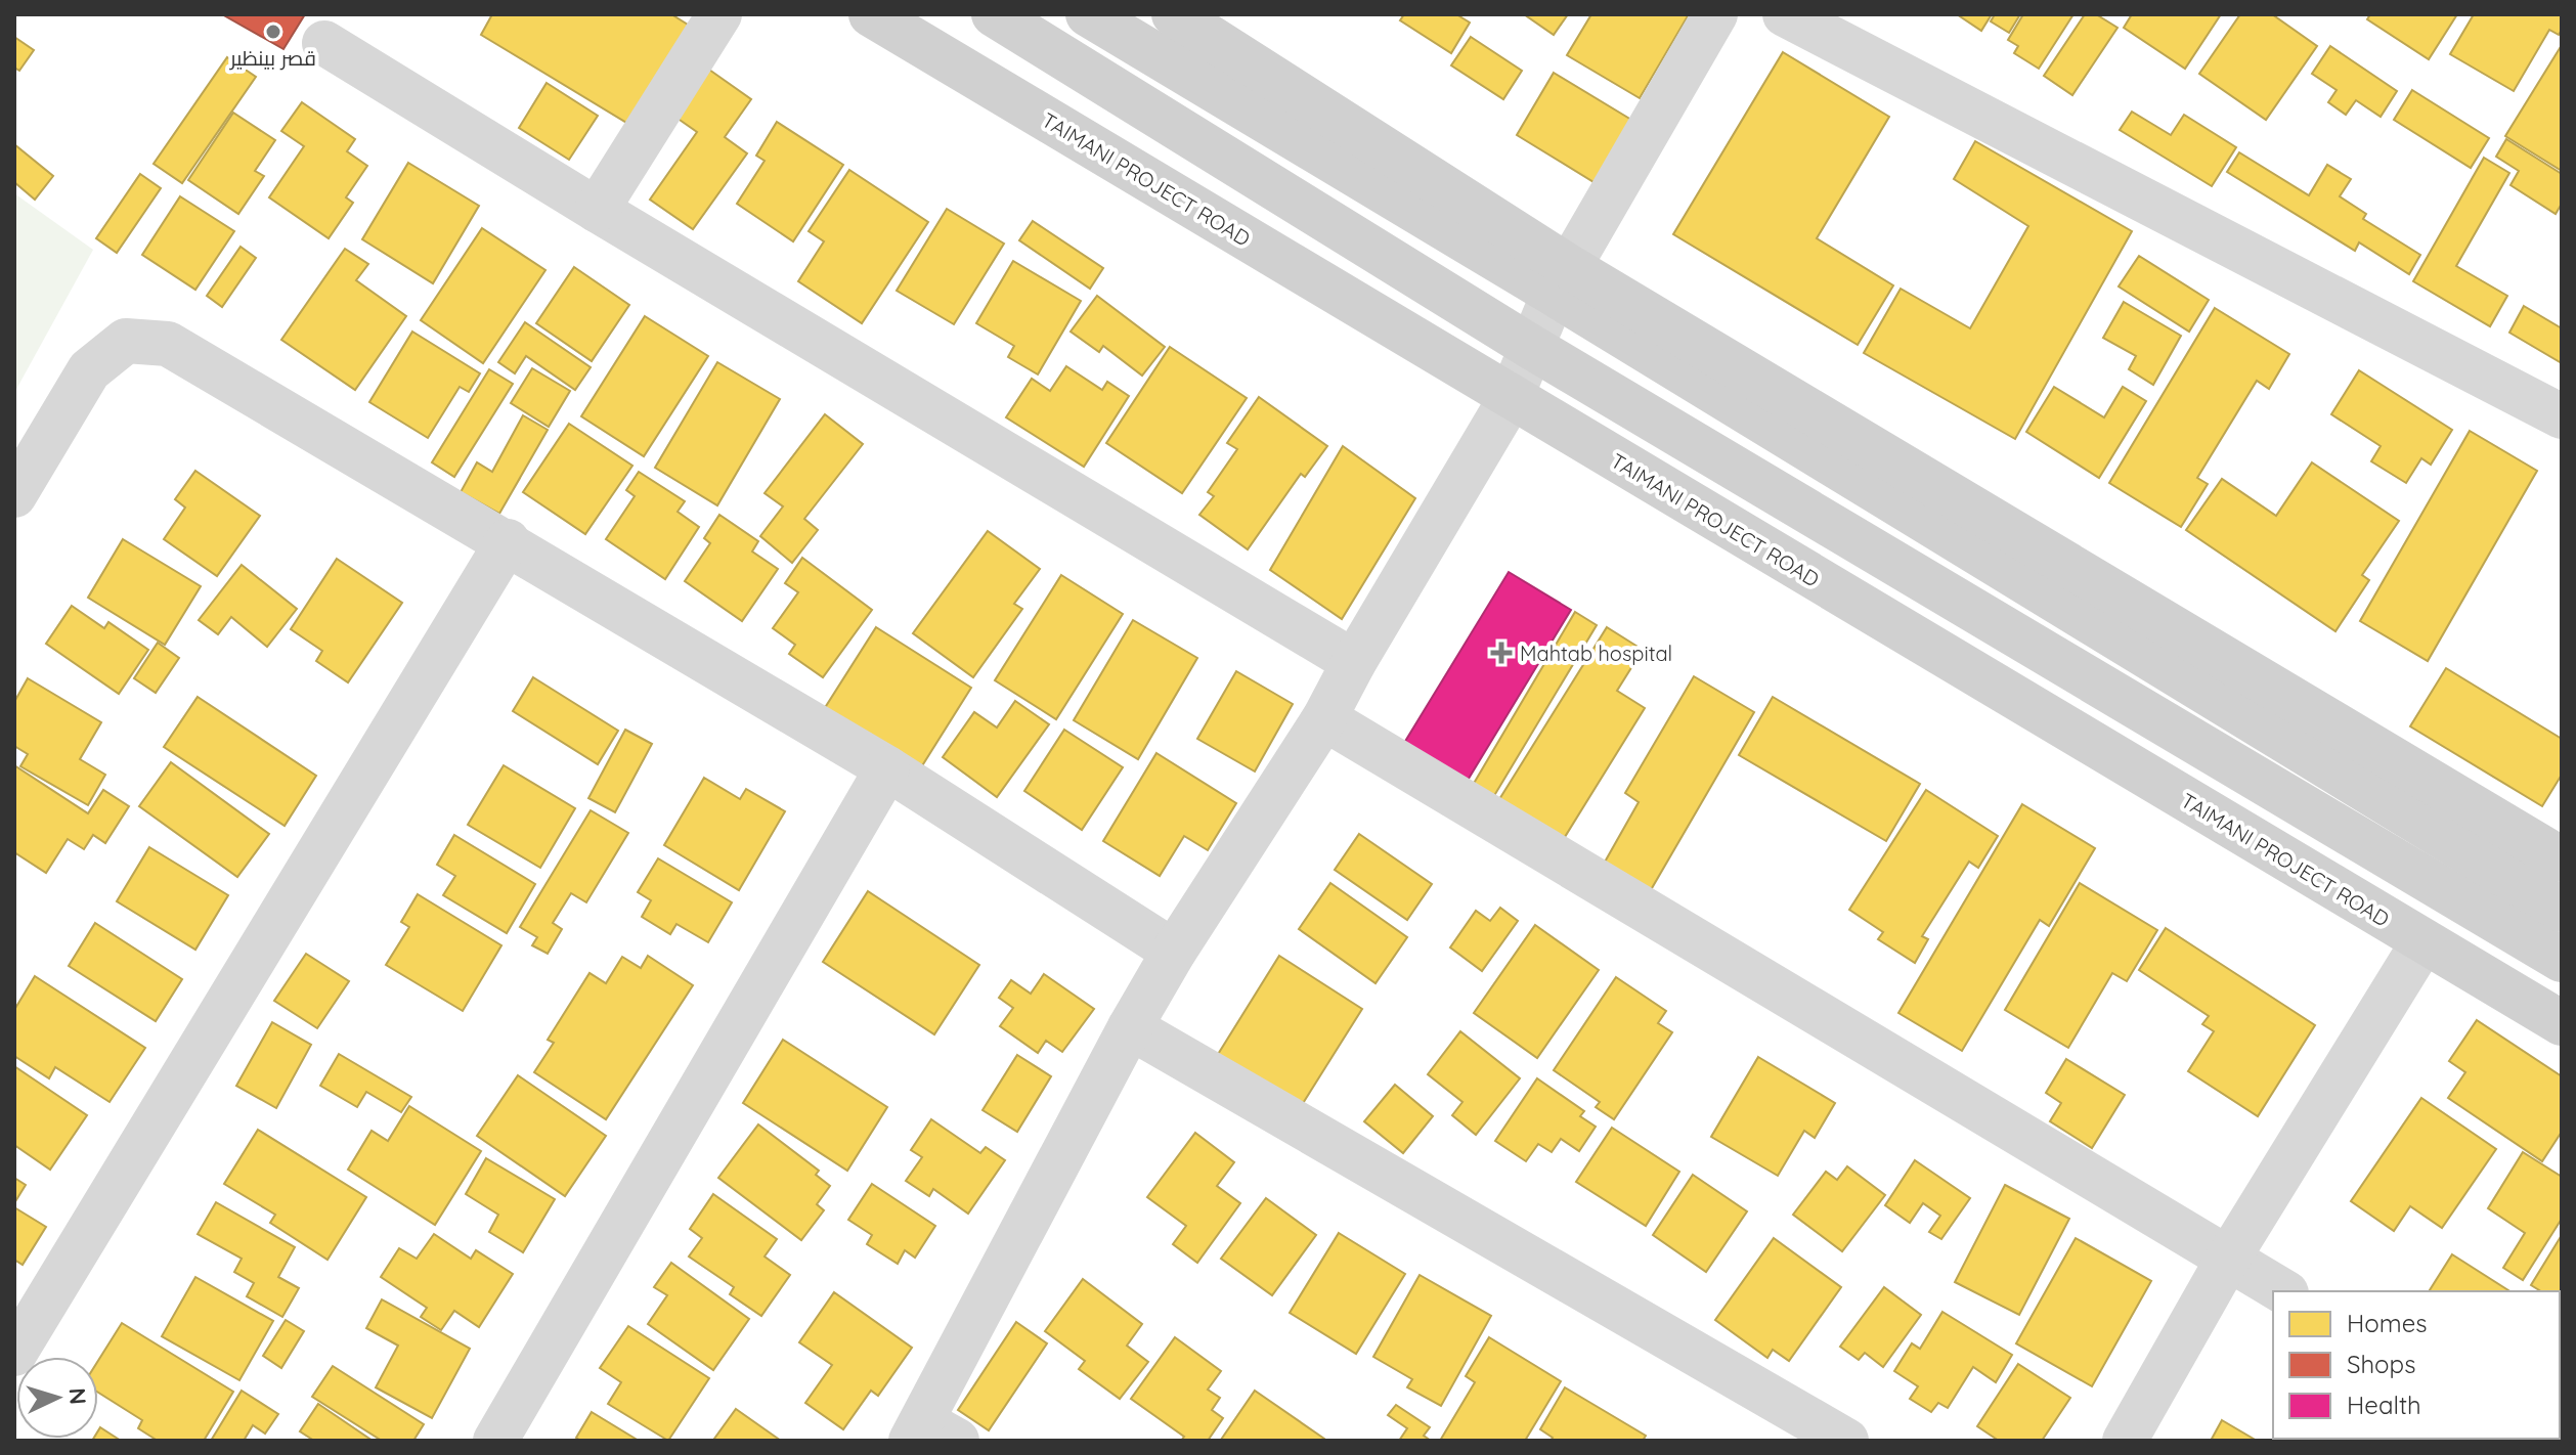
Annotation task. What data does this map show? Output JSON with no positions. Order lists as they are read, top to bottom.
{
  "streets": {
    "street": ["TAIMANI PROJECT ROAD"]
  },
  "places": {
    "other": ["قصر بینظیر"],
    "health": ["Mahtab hospital"]
  },
  "legend": ["Homes", "Shops", "Health"],
  "north": "right"
}
